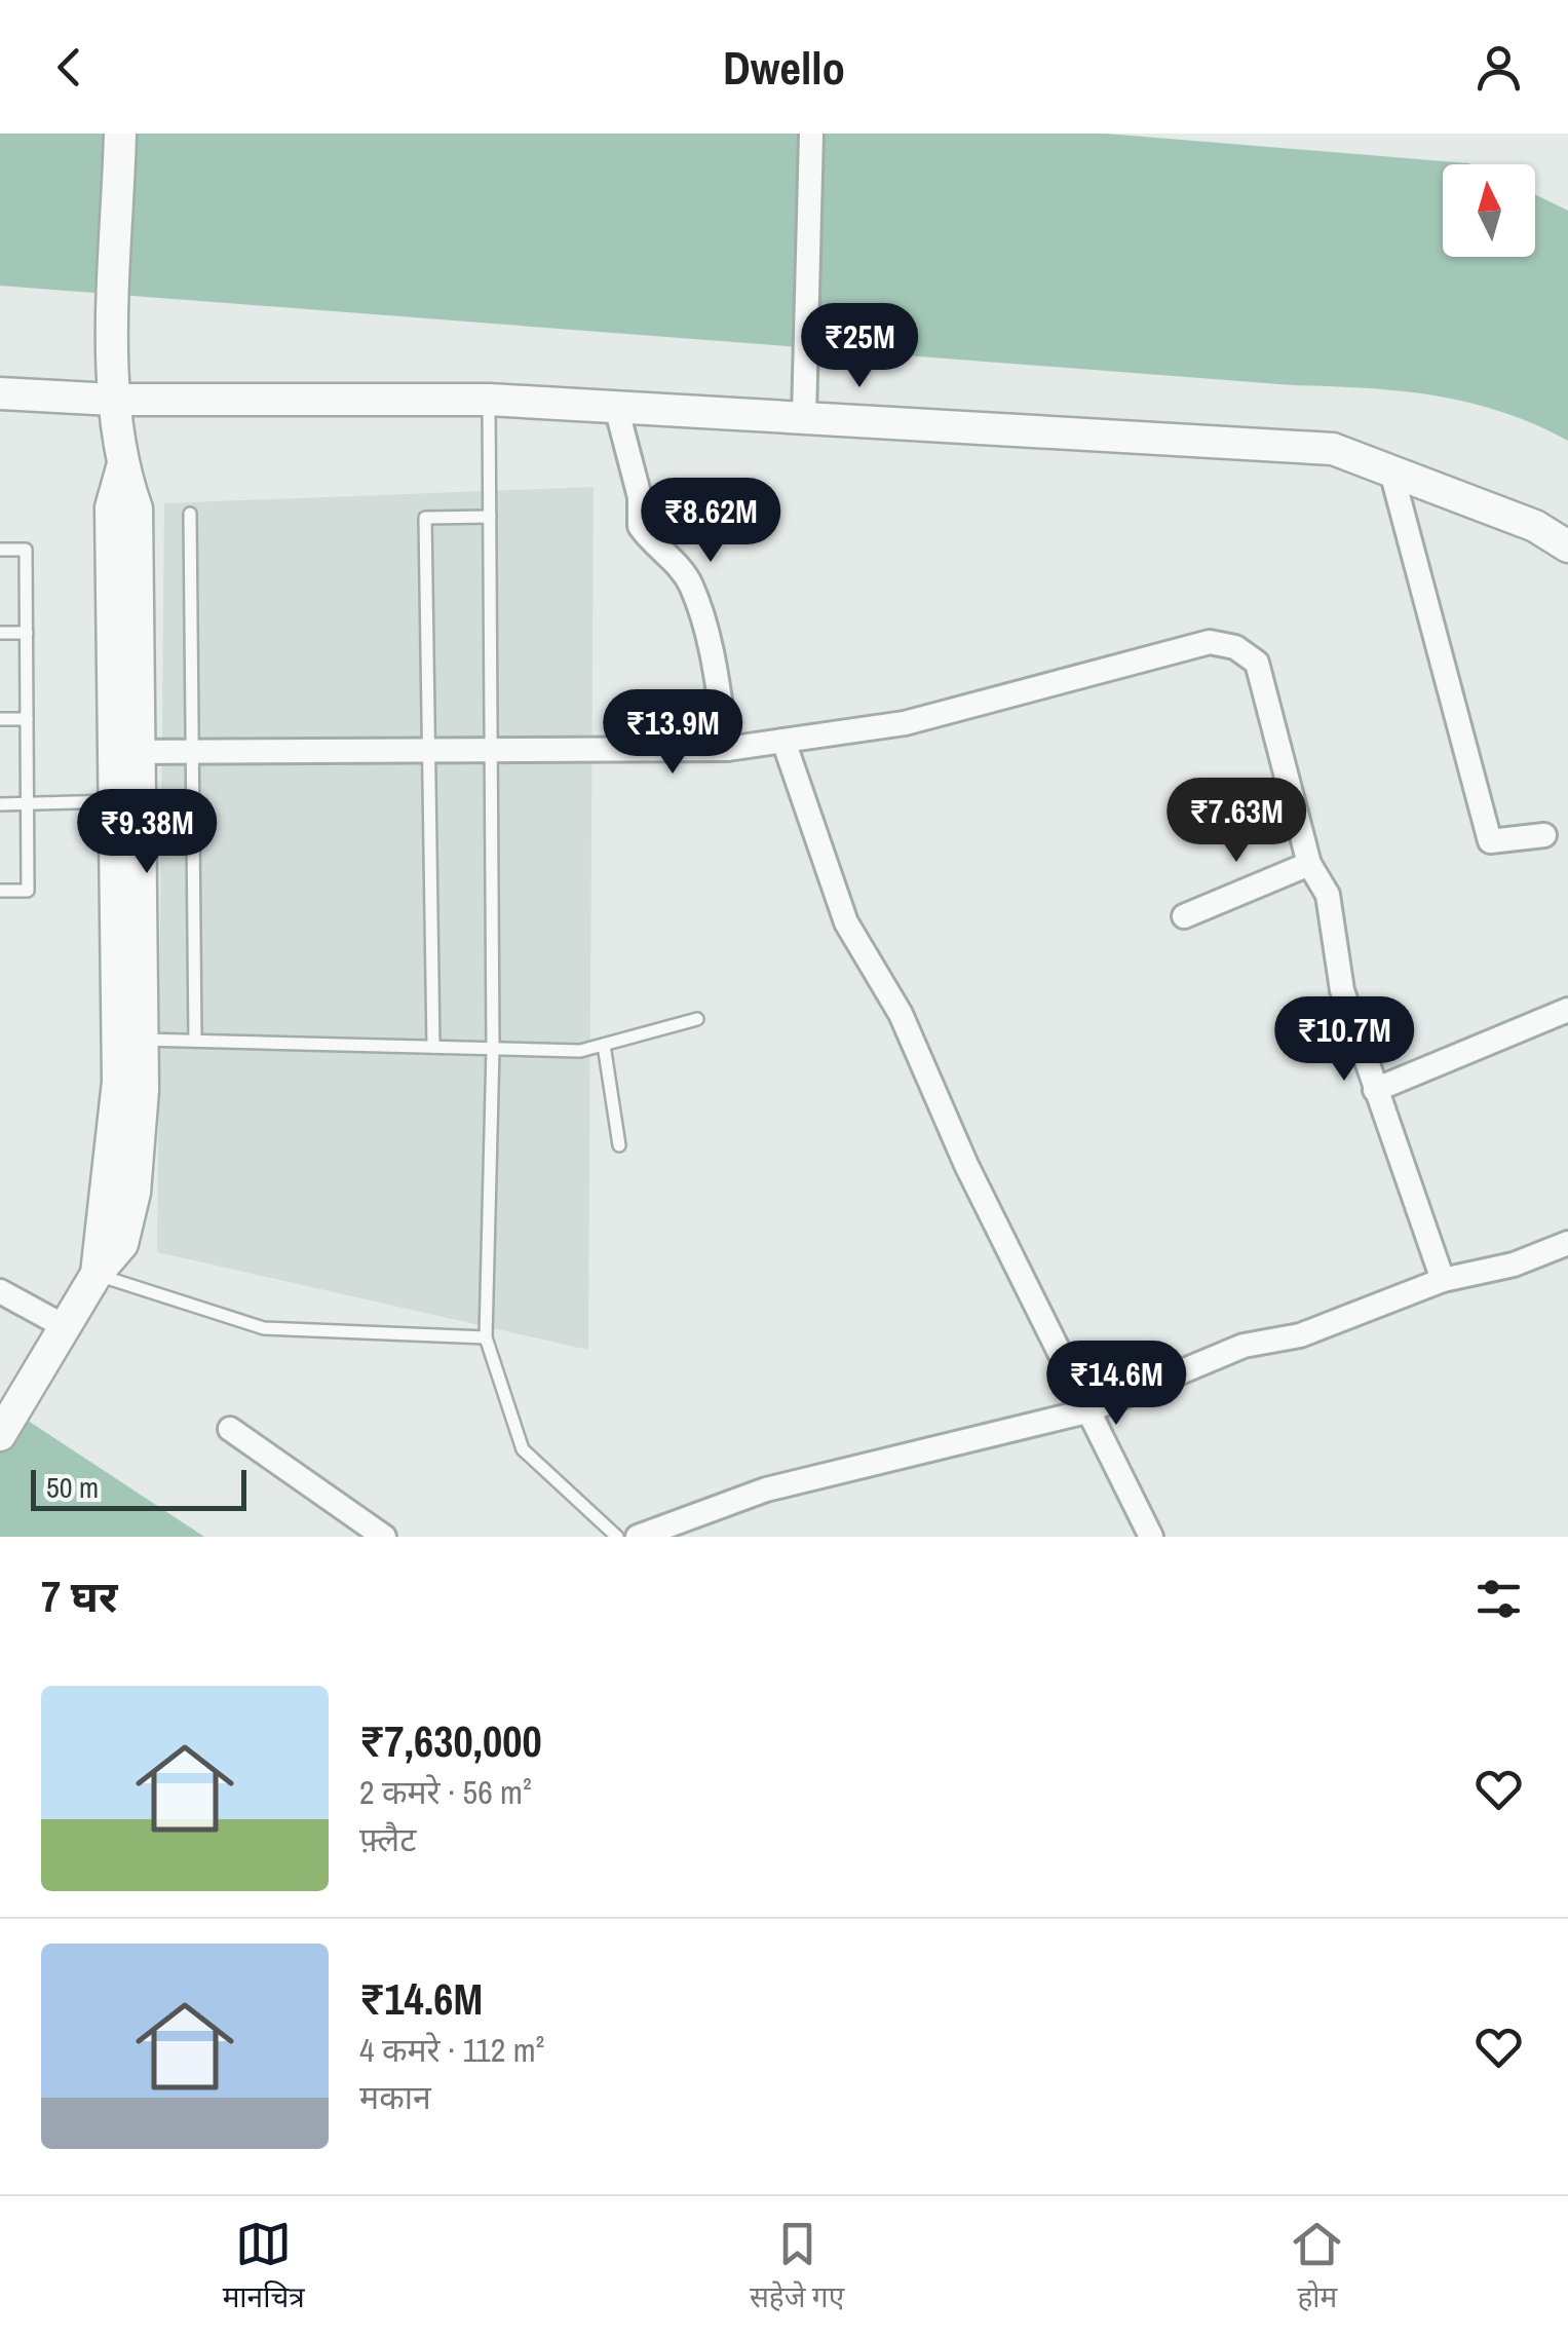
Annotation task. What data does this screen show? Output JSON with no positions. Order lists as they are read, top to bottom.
{
  "scale_bar": "50 m",
  "north": "top",
  "page": {
    "header": "Dwello",
    "price": [
      "₹25M",
      "₹8.62M",
      "₹13.9M",
      "₹7.63M",
      "₹9.38M",
      "₹10.7M",
      "₹14.6M"
    ],
    "scale": "50 m",
    "heading": "7 घर",
    "list": [
      {
        "name": "₹7,630,000",
        "note": "2 कमरे · 56 m² · फ़्लैट"
      },
      {
        "name": "₹14.6M",
        "note": "4 कमरे · 112 m² · मकान"
      }
    ],
    "tabs": ["मानचित्र", "सहेजे गए", "होम"]
  }
}
